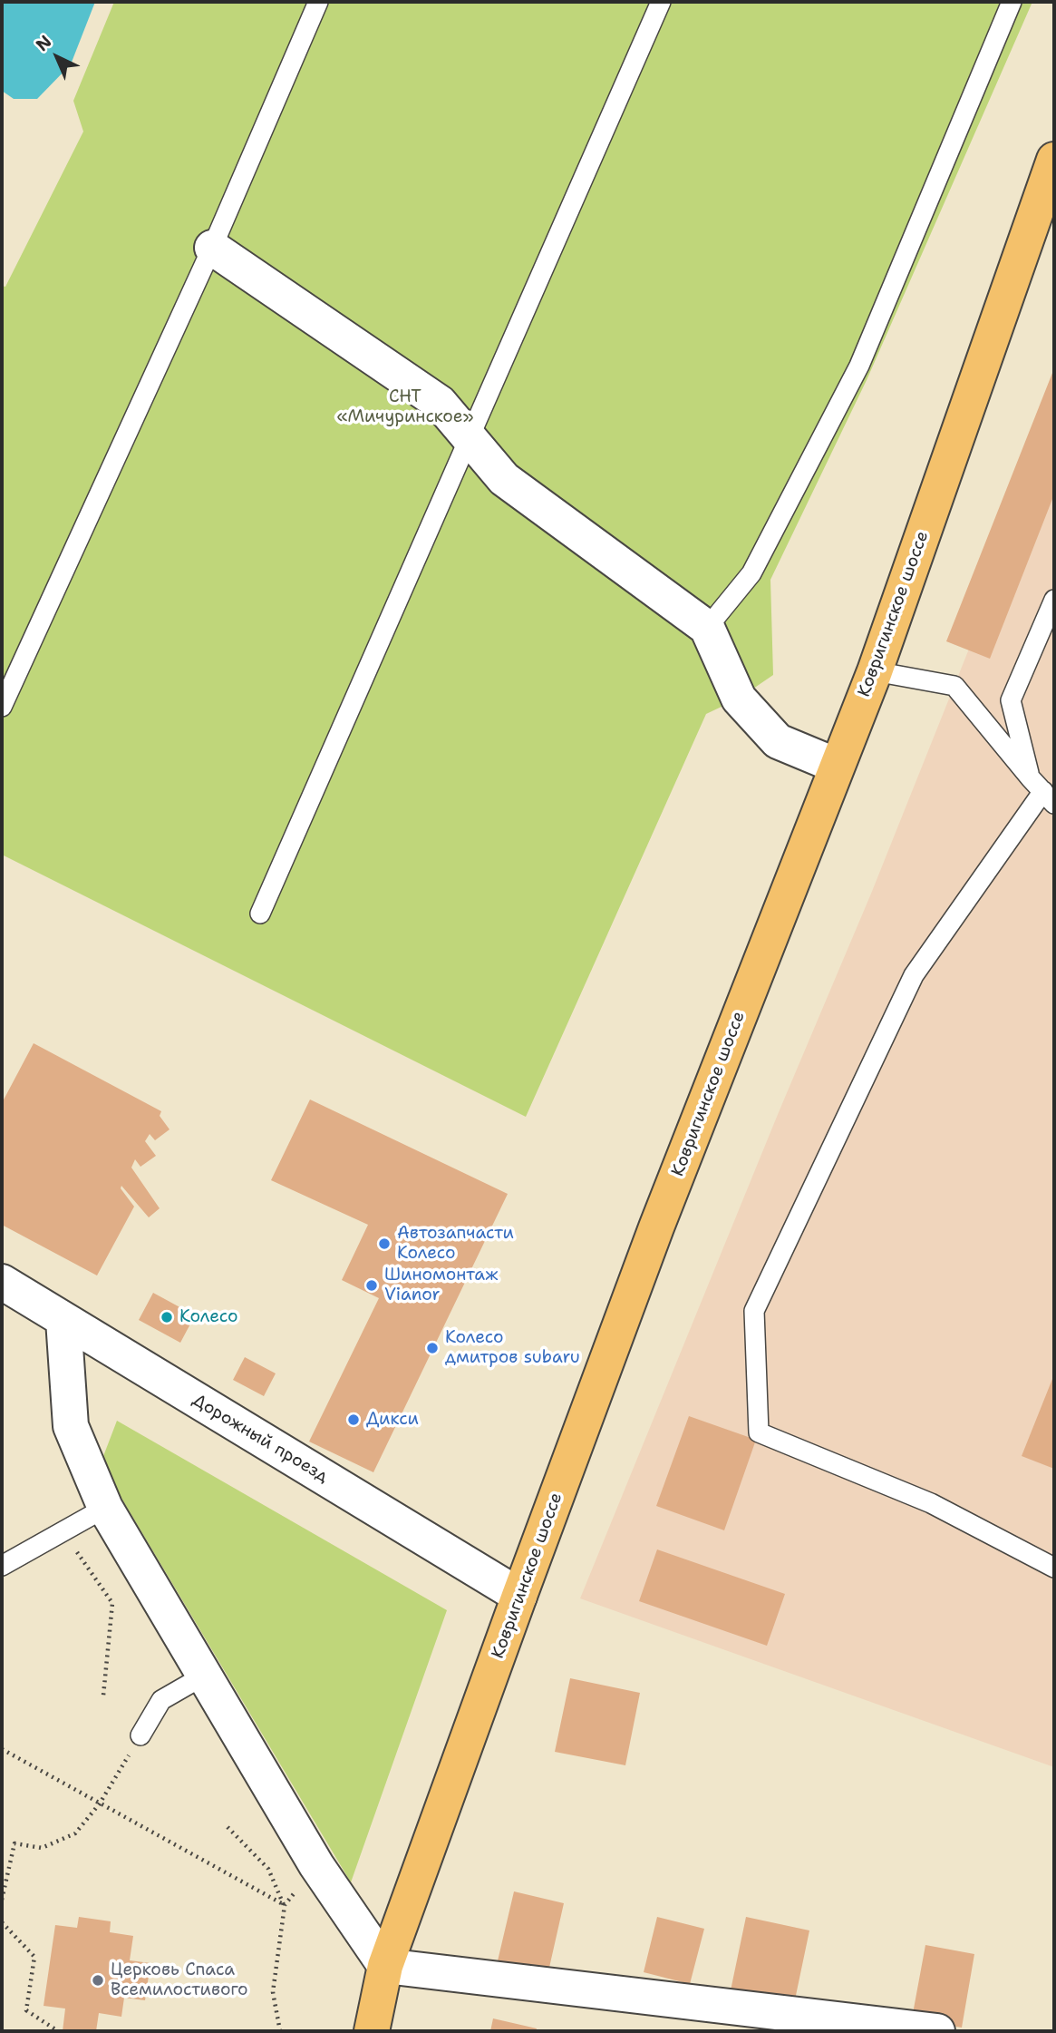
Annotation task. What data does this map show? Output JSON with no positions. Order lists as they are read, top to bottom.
{
  "streets": {
    "main road": ["Ковригинское шоссе"],
    "street": ["Дорожный проезд"]
  },
  "crossings": [
    ["Ковригинское шоссе", "Дорожный проезд"]
  ],
  "parks": ["СНТ «Мичуринское»"],
  "places": [
    "Автозапчасти Колесо",
    "Шиномонтаж Vianor",
    "Колесо",
    "Колесо дмитров subaru",
    "Дикси",
    "Церковь Спаса Всемилостивого"
  ],
  "north": "top left"
}
